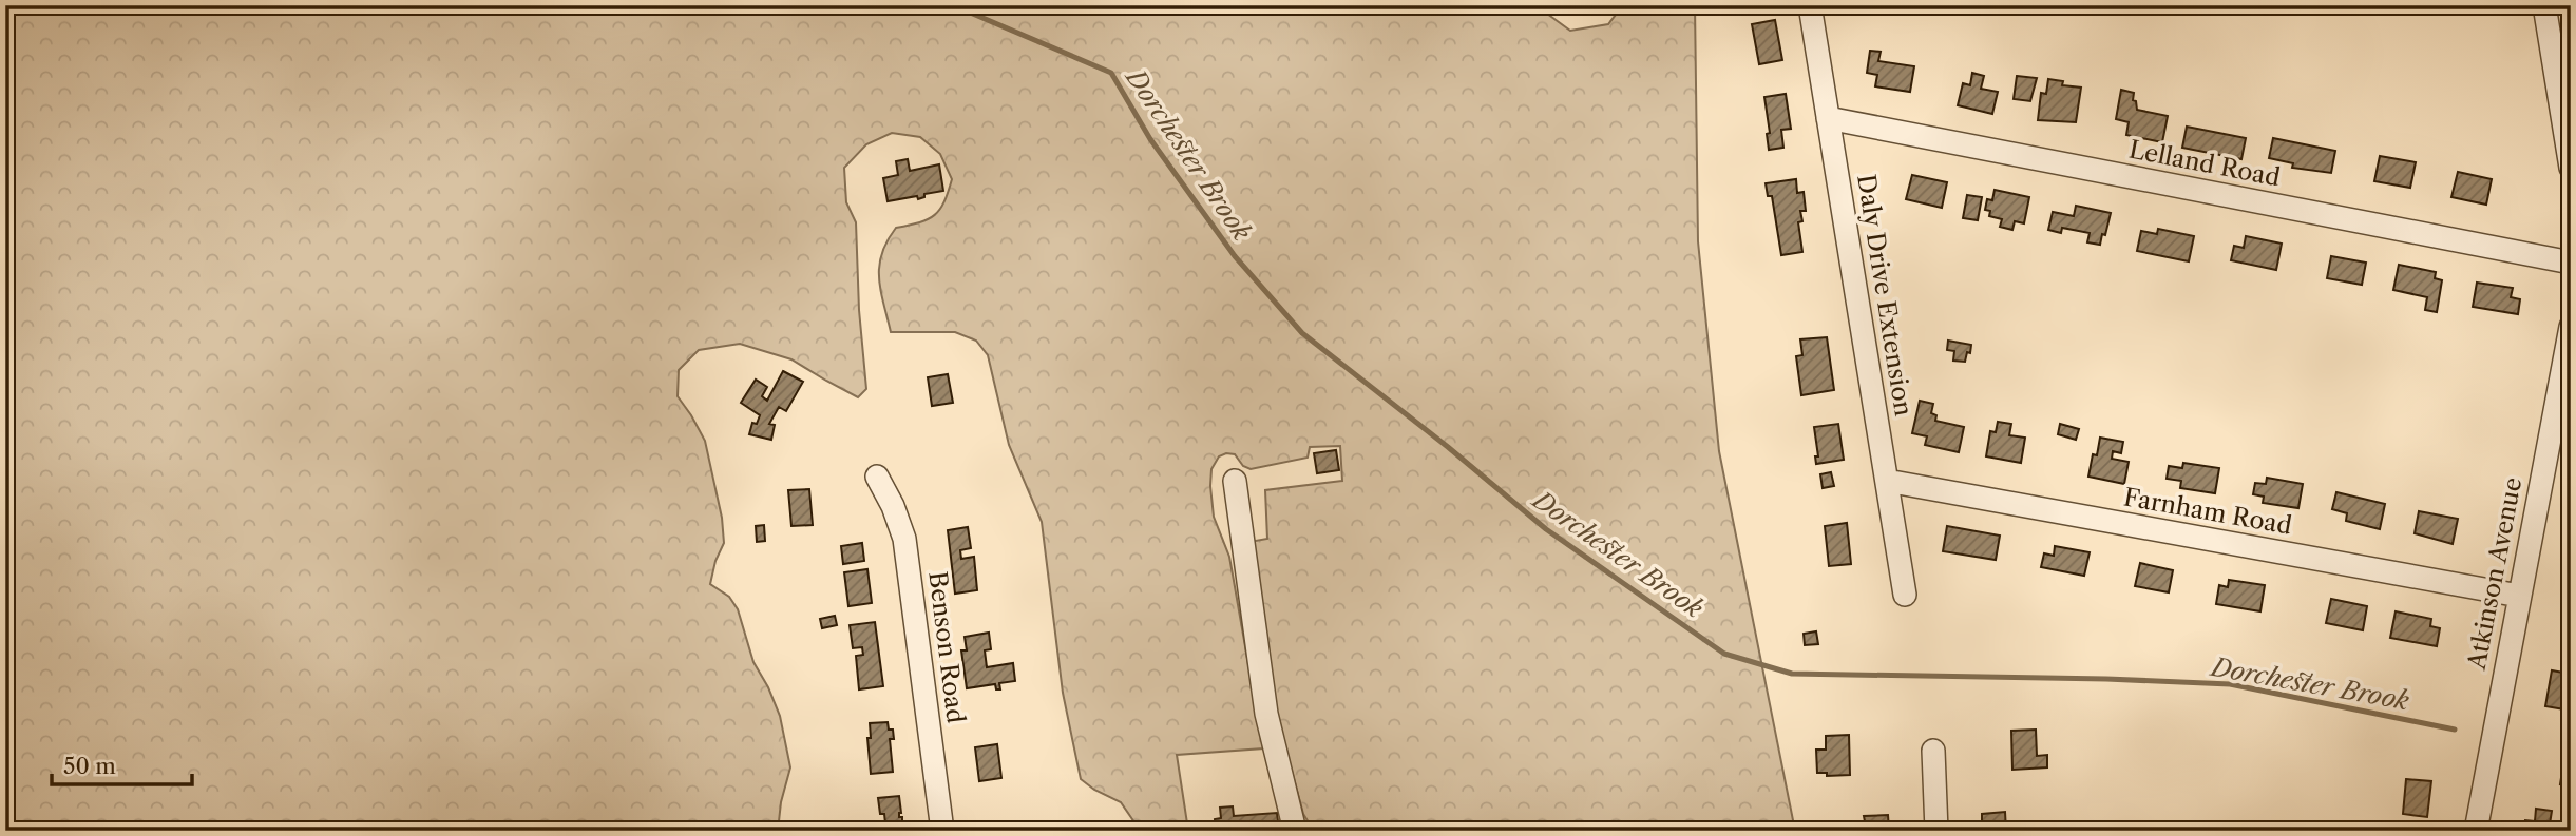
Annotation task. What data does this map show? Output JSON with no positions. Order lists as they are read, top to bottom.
{
  "streets": {
    "street": [
      "Lelland Road",
      "Daly Drive Extension",
      "Farnham Road",
      "Atkinson Avenue",
      "Benson Road"
    ]
  },
  "crossings": [
    ["Lelland Road", "Daly Drive Extension"],
    ["Daly Drive Extension", "Farnham Road"],
    ["Farnham Road", "Atkinson Avenue"]
  ],
  "water": ["Dorchester Brook"],
  "scale_bar": "50 m"
}
